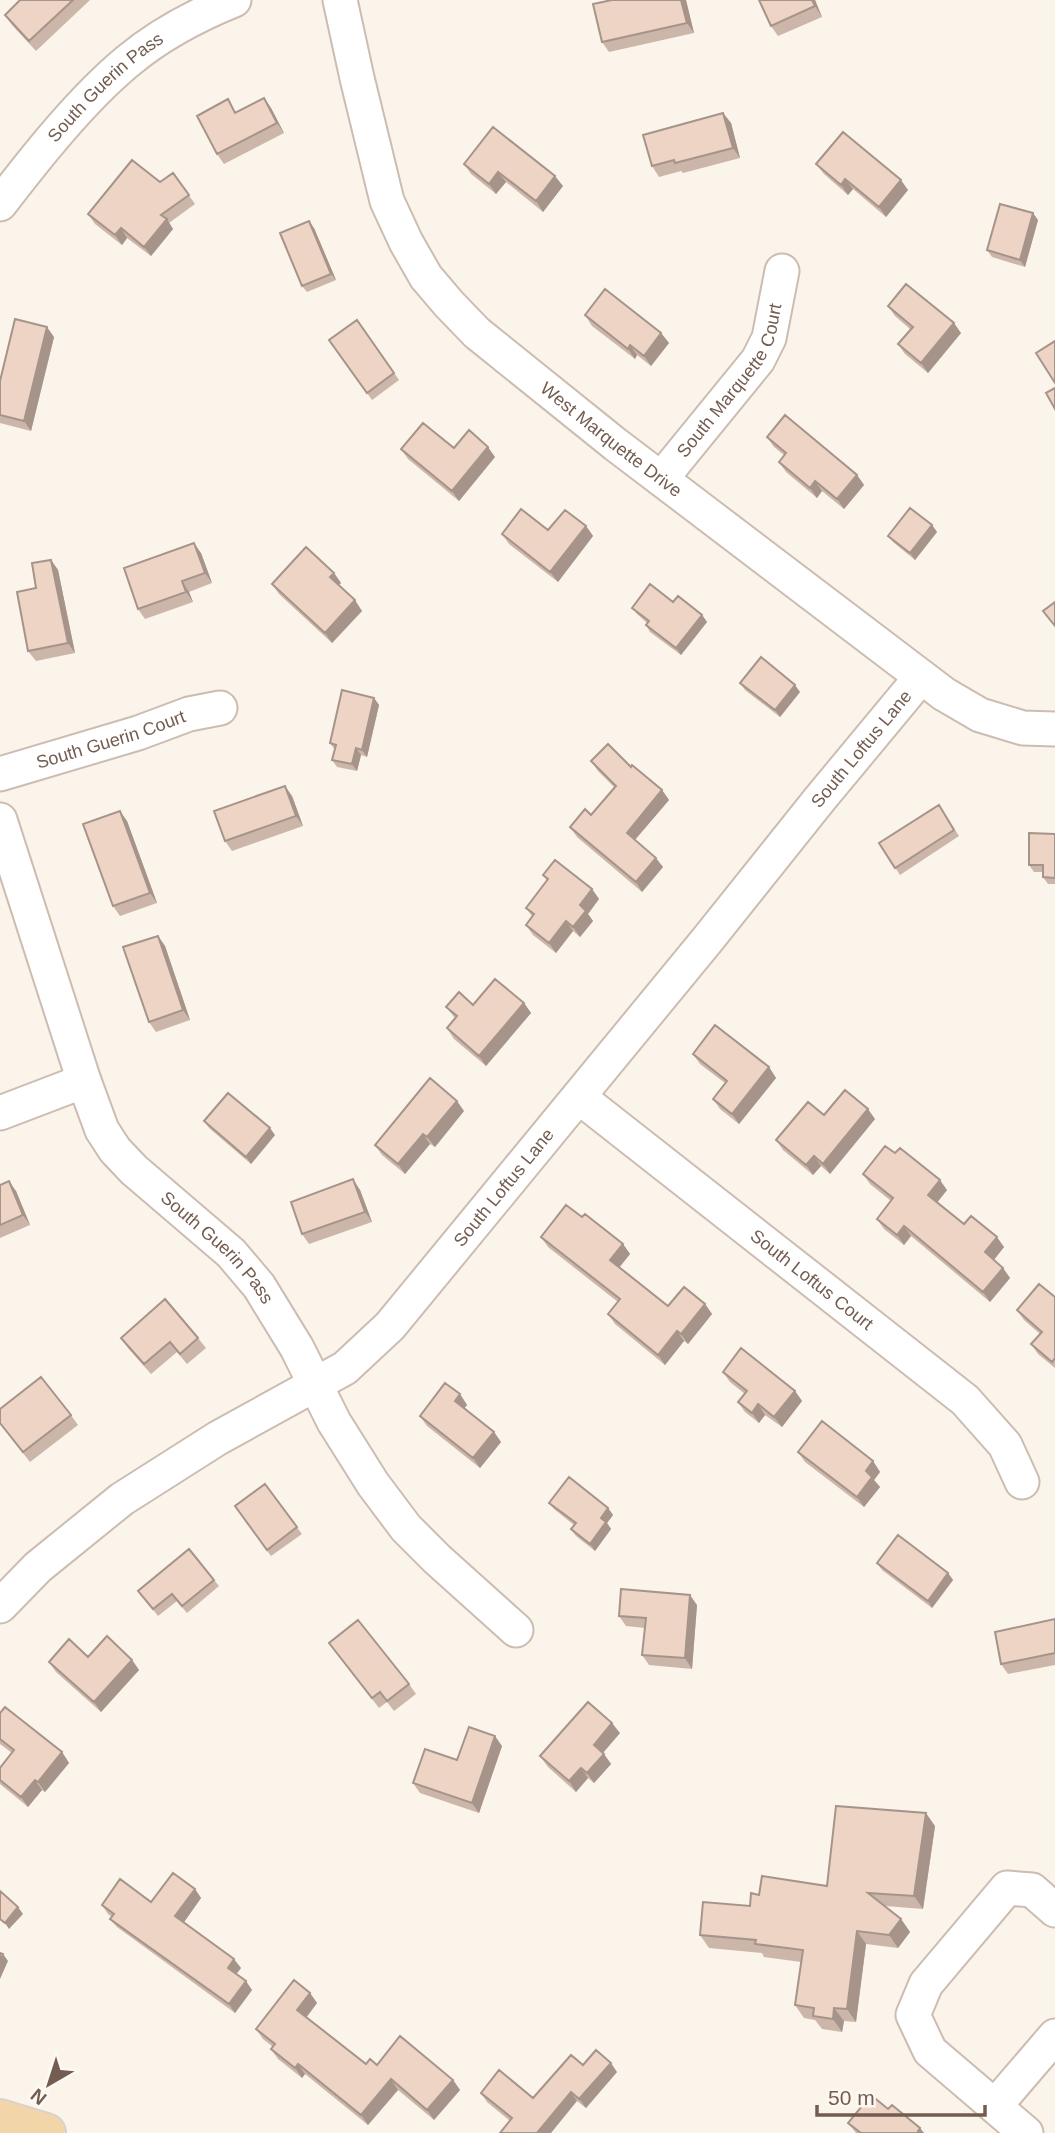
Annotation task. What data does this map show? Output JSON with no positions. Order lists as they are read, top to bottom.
{
  "streets": {
    "street": [
      "South Guerin Pass",
      "South Marquette Court",
      "West Marquette Drive",
      "South Guerin Court",
      "South Loftus Lane",
      "South Loftus Court"
    ]
  },
  "crossings": [
    ["South Guerin Pass", "South Loftus Lane"],
    ["South Marquette Court", "West Marquette Drive"],
    ["West Marquette Drive", "South Loftus Lane"],
    ["South Loftus Lane", "South Loftus Court"]
  ],
  "scale_bar": "50 m",
  "north": "bottom left"
}
